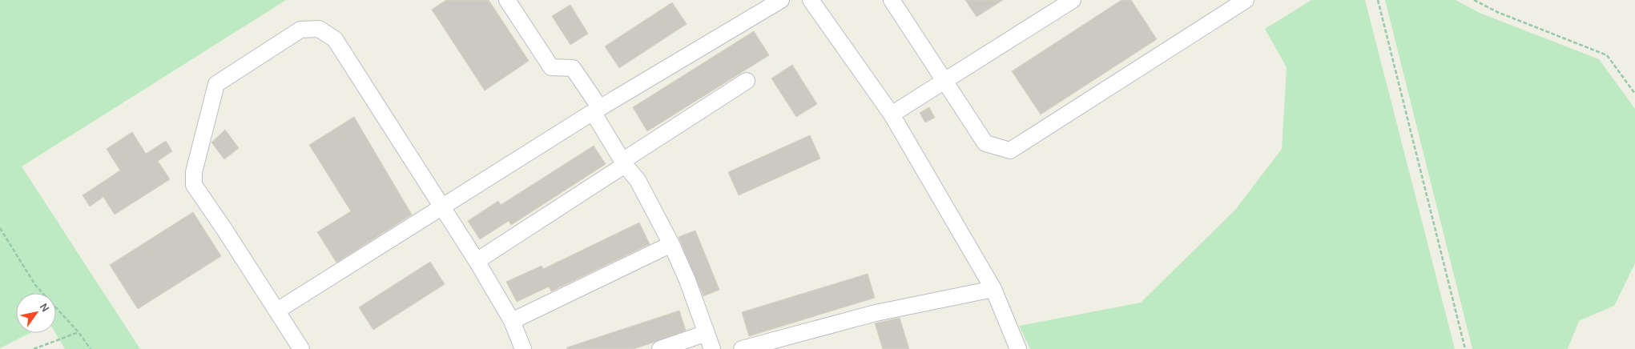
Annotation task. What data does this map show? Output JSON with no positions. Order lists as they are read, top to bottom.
{
  "north": "top right"
}
